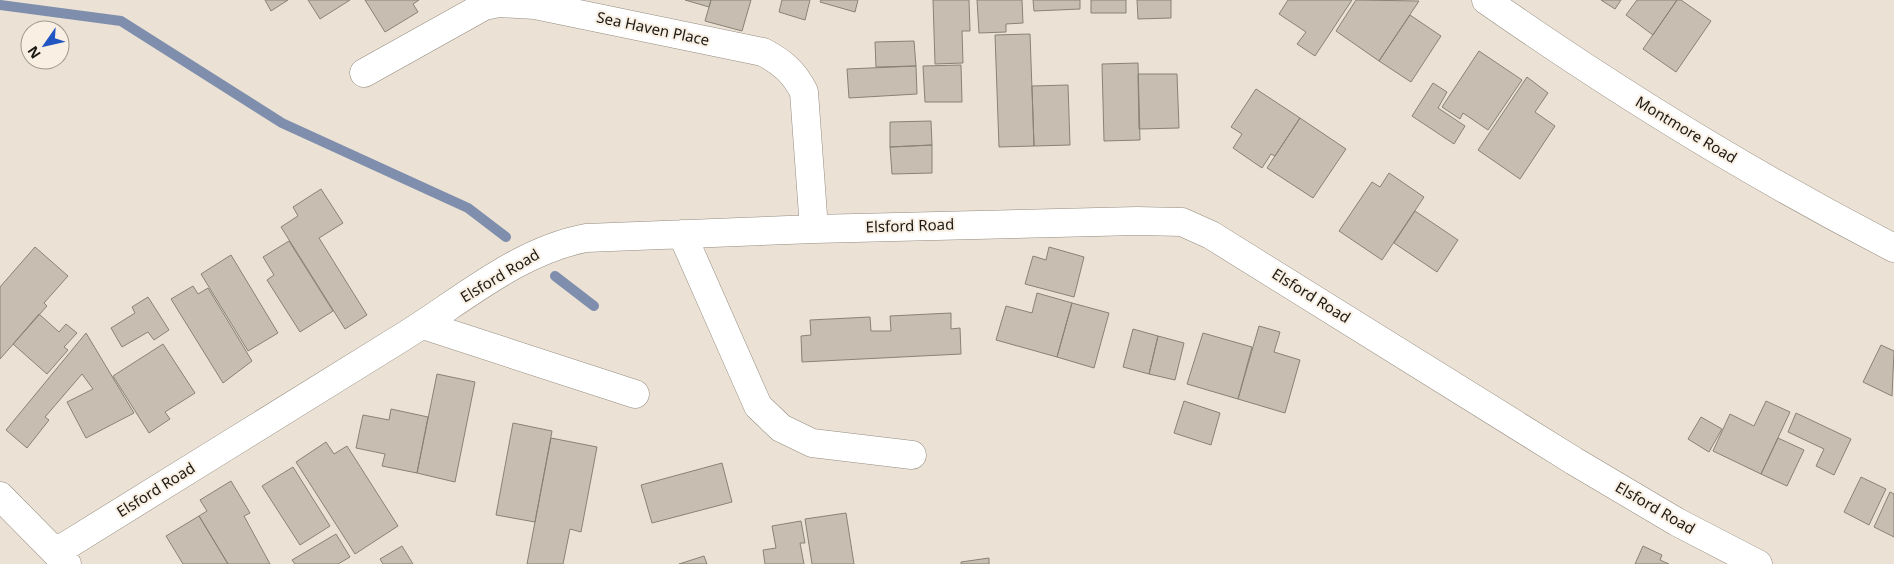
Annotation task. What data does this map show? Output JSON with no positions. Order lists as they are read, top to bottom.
{
  "streets": {
    "street": ["Sea Haven Place", "Montmore Road", "Elsford Road"]
  },
  "crossings": [
    ["Sea Haven Place", "Elsford Road"]
  ],
  "north": "bottom left"
}
